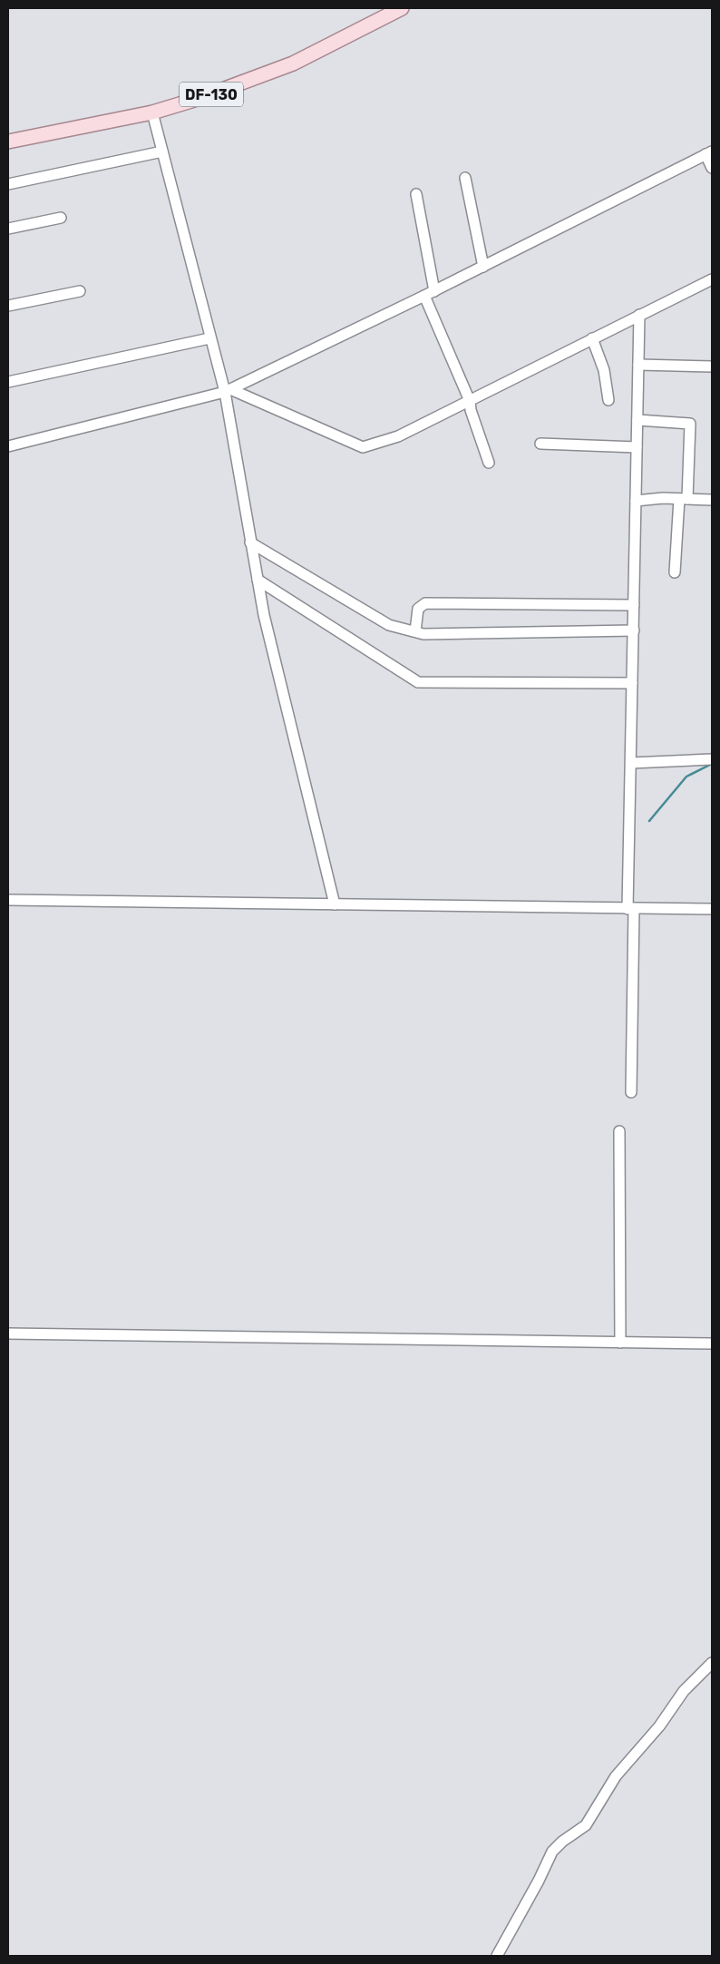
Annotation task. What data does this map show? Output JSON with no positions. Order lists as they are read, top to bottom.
{
  "streets": {
    "main road": ["DF-130"]
  }
}
